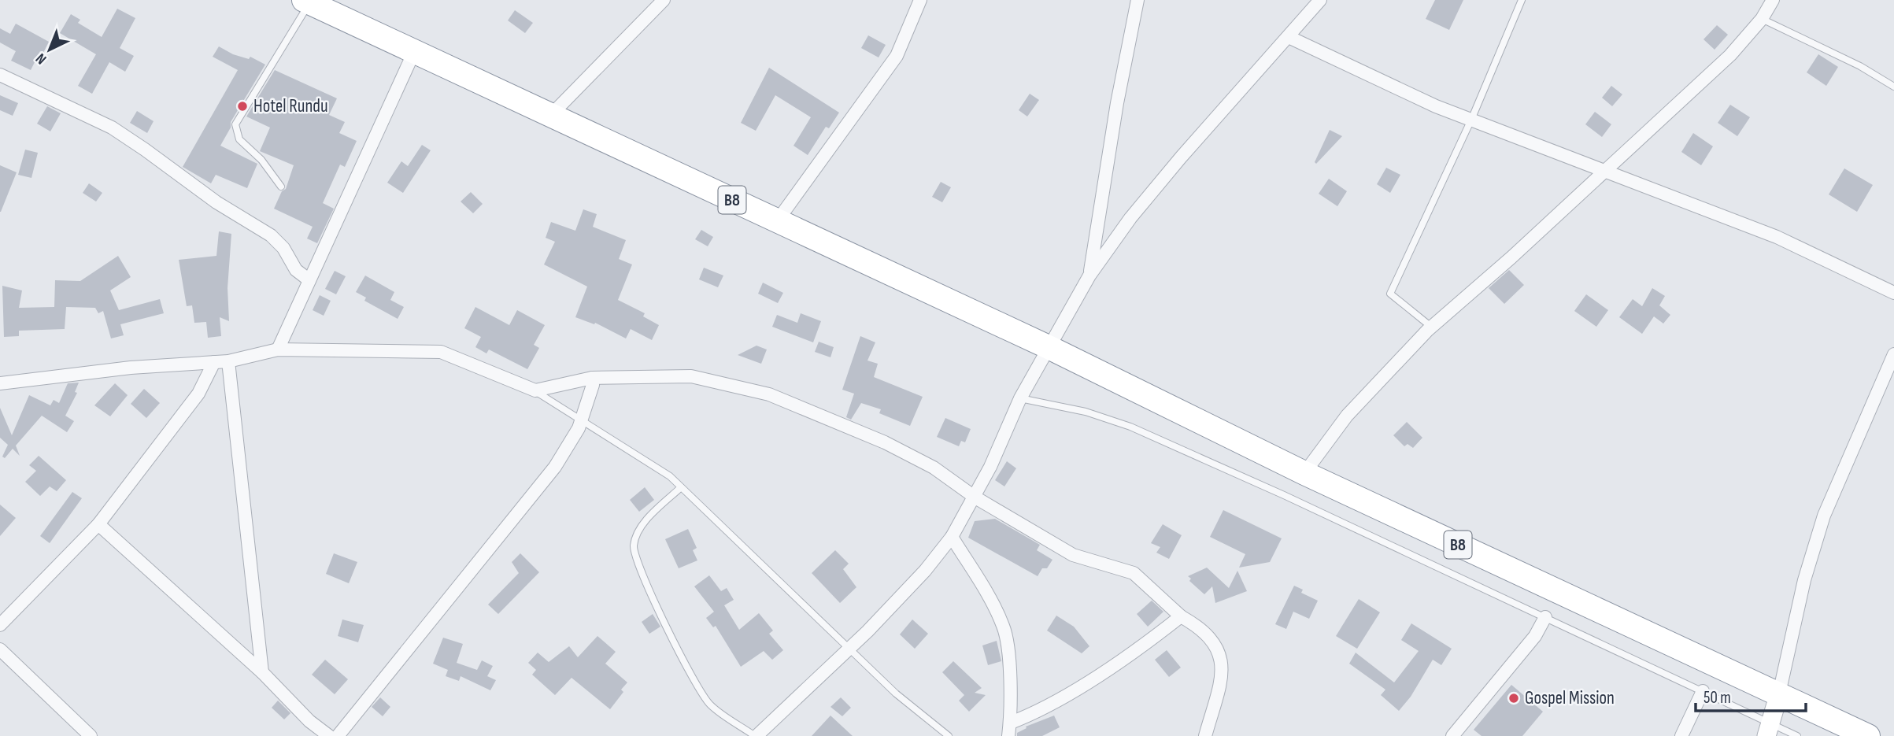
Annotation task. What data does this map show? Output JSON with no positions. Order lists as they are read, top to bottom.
{
  "streets": {
    "highway": ["B8"]
  },
  "places": ["Hotel Rundu", "Gospel Mission"],
  "scale_bar": "50 m",
  "north": "bottom left"
}
